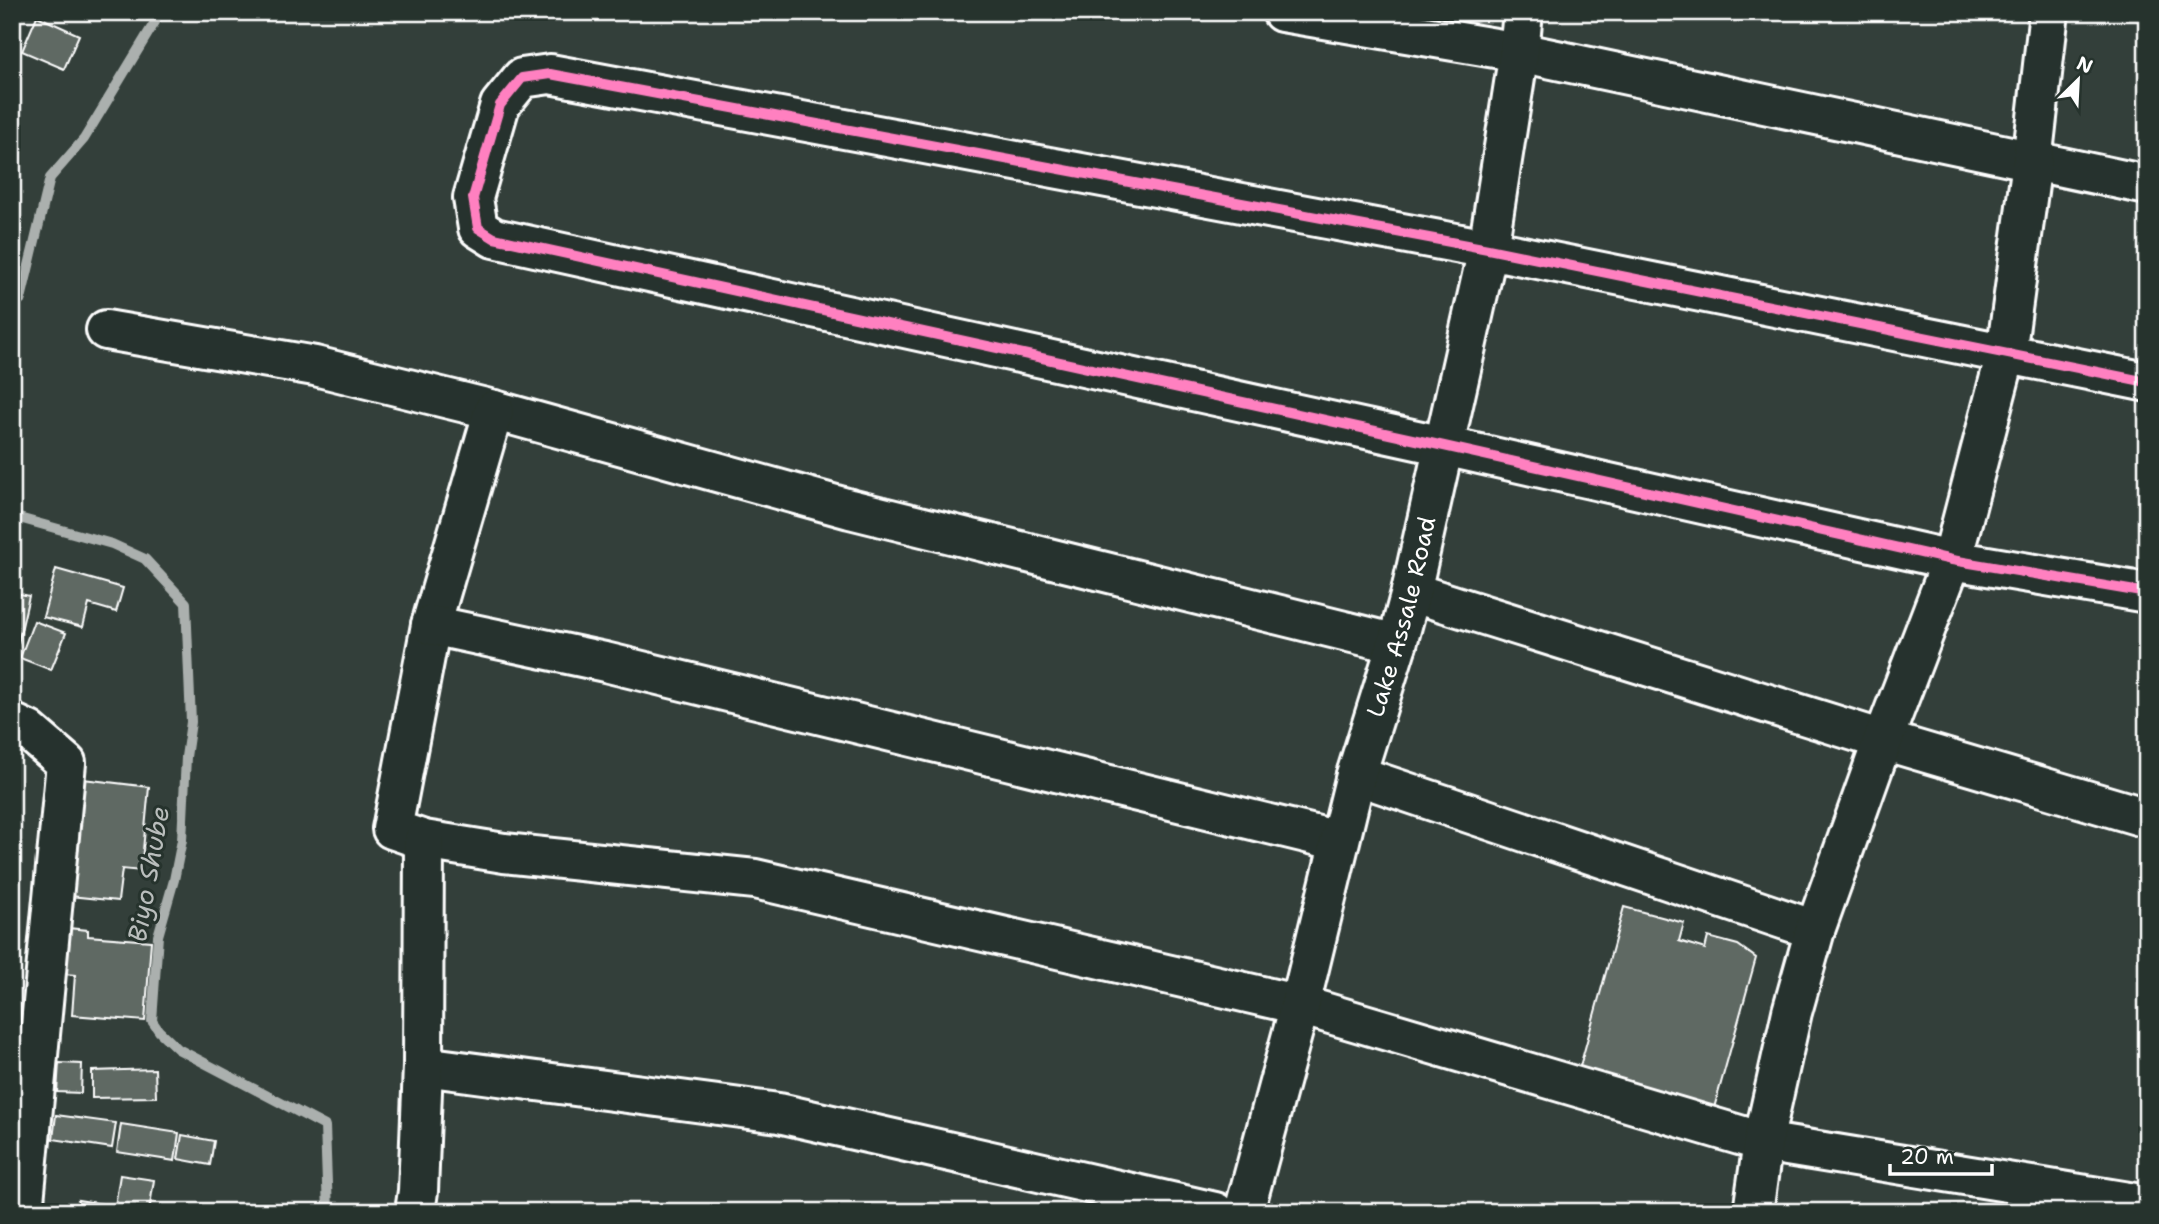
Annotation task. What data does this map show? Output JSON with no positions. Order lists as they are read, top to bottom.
{
  "streets": {
    "street": ["Lake Assale Road"]
  },
  "water": ["Biyo Shube"],
  "scale_bar": "20 m",
  "north": "top right"
}
